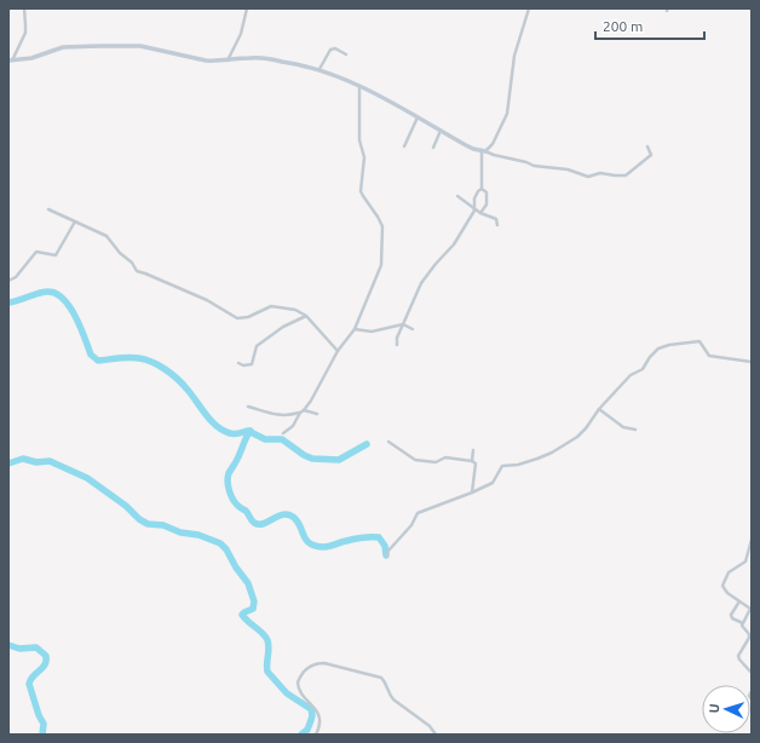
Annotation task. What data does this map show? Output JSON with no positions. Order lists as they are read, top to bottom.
{
  "scale_bar": "200 m",
  "north": "left"
}
